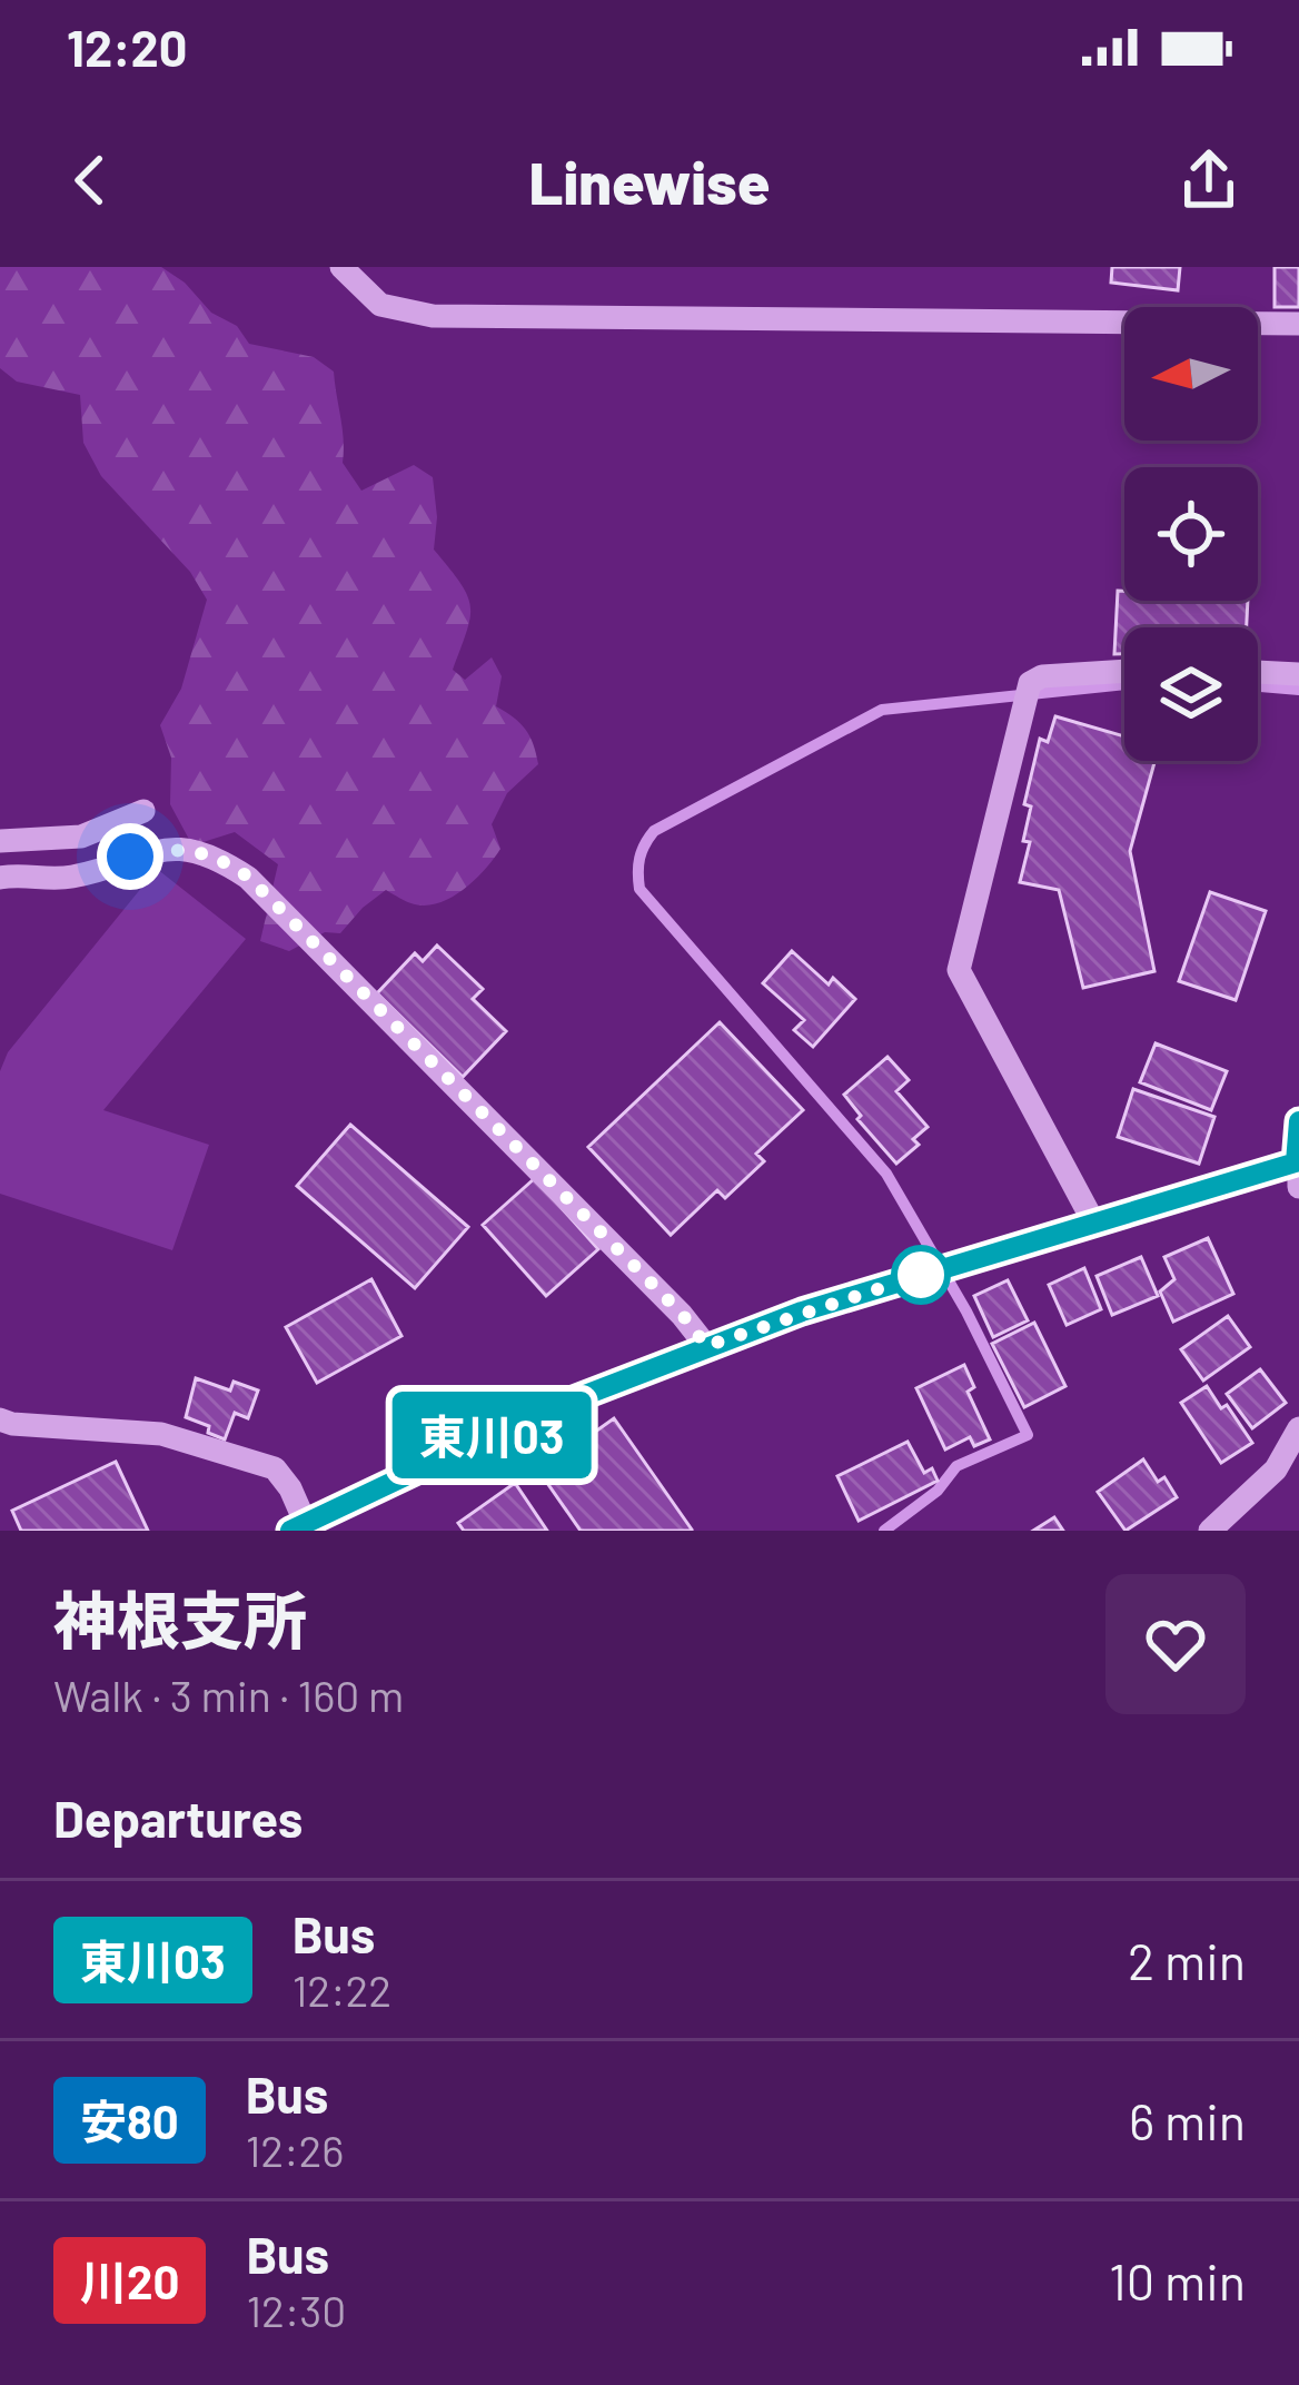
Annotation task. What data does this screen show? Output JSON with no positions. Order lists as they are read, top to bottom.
{
  "lines": ["bus line 東川03"],
  "north": "left",
  "page": {
    "status": "12:20",
    "header": "Linewise",
    "on_map": "東川03",
    "heading": [
      ["神根支所", "Walk · 3 min · 160 m"],
      "Departures"
    ],
    "list": [
      {
        "mark": "東川03",
        "name": "Bus",
        "note": "12:22",
        "value": "2 min"
      },
      {
        "mark": "安80",
        "name": "Bus",
        "note": "12:26",
        "value": "6 min"
      },
      {
        "mark": "川20",
        "name": "Bus",
        "note": "12:30",
        "value": "10 min"
      }
    ]
  }
}
